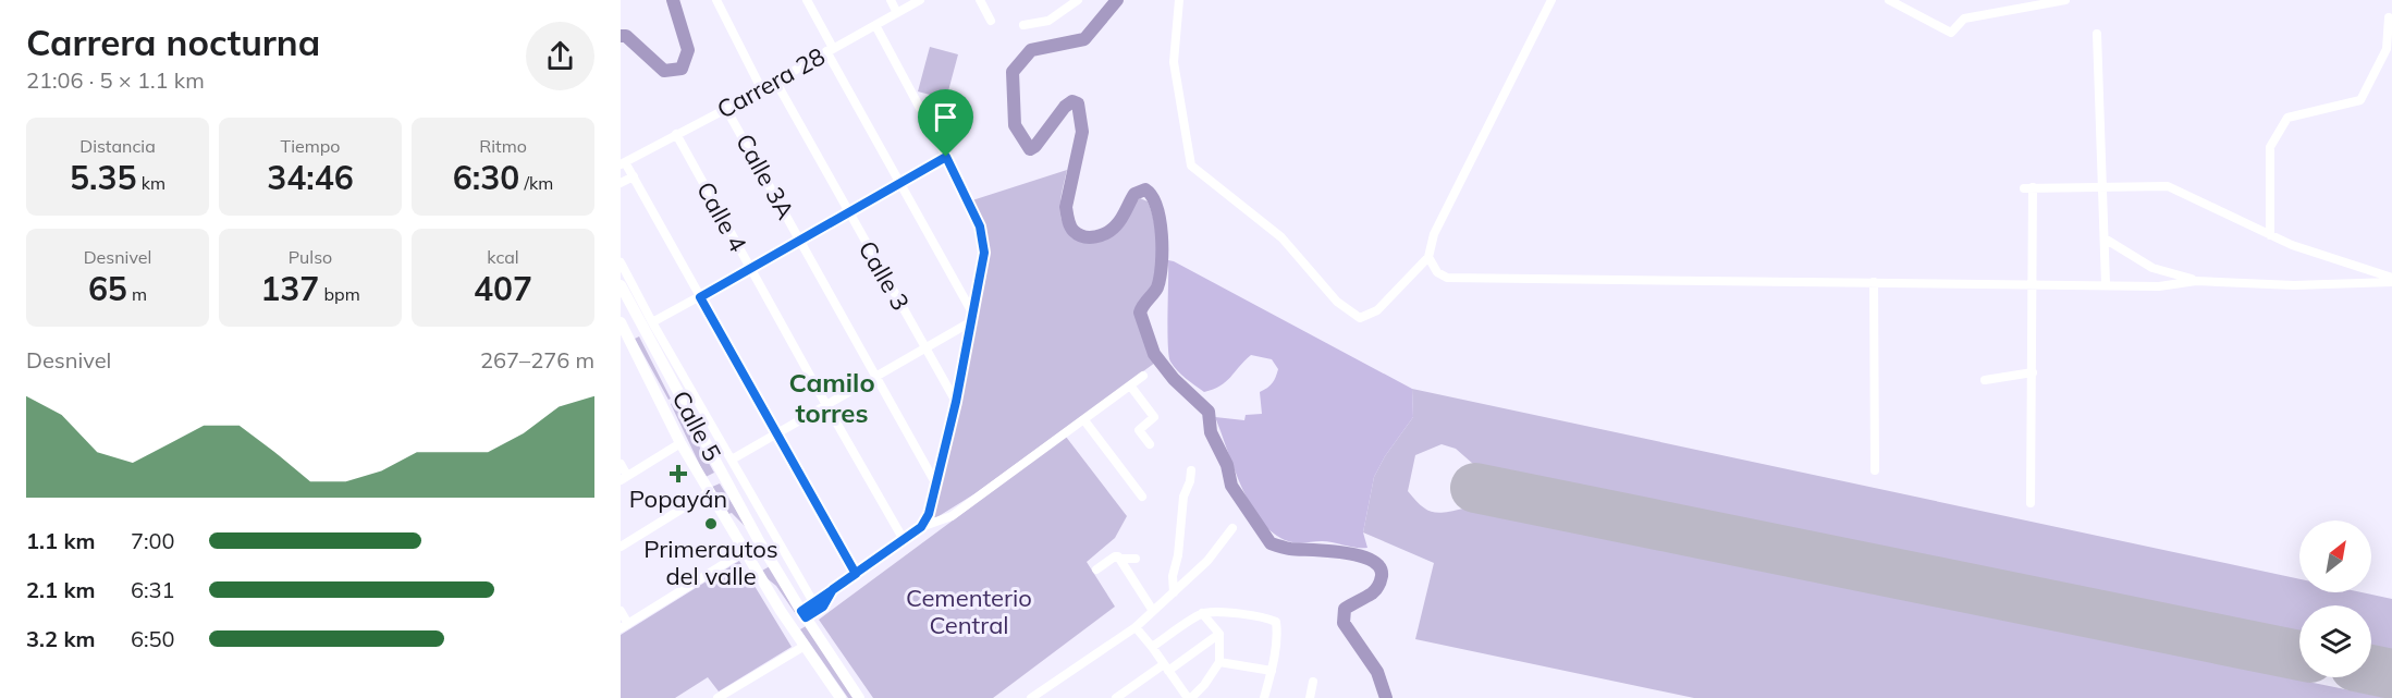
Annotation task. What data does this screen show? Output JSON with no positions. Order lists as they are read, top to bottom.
{
  "streets": {
    "main road": ["Calle 5"],
    "street": [
      "Carrera 28",
      "Calle 3A",
      "Calle 4",
      "Calle 3"
    ]
  },
  "crossings": [
    ["Carrera 28", "Calle 3A"],
    ["Carrera 28", "Calle 4"],
    ["Carrera 28", "Calle 3"]
  ],
  "districts": ["Camilo torres"],
  "parks": ["Cementerio Central"],
  "places": {
    "health": ["Popayán"],
    "other": ["Primerautos del valle"]
  },
  "north": "top right",
  "page": {
    "heading": ["Carrera nocturna", "21:06 · 5 × 1.1 km"],
    "stats": [
      ["Distancia", "5.35 km"],
      ["Tiempo", "34:46"],
      ["Ritmo", "6:30 /km"],
      ["Desnivel", "65 m"],
      ["Pulso", "137 bpm"],
      ["kcal", "407"]
    ],
    "chart": ["Desnivel", "267–276 m"],
    "list": [
      {
        "name": "1.1 km",
        "note": "7:00"
      },
      {
        "name": "2.1 km",
        "note": "6:31"
      },
      {
        "name": "3.2 km",
        "note": "6:50"
      }
    ]
  }
}
